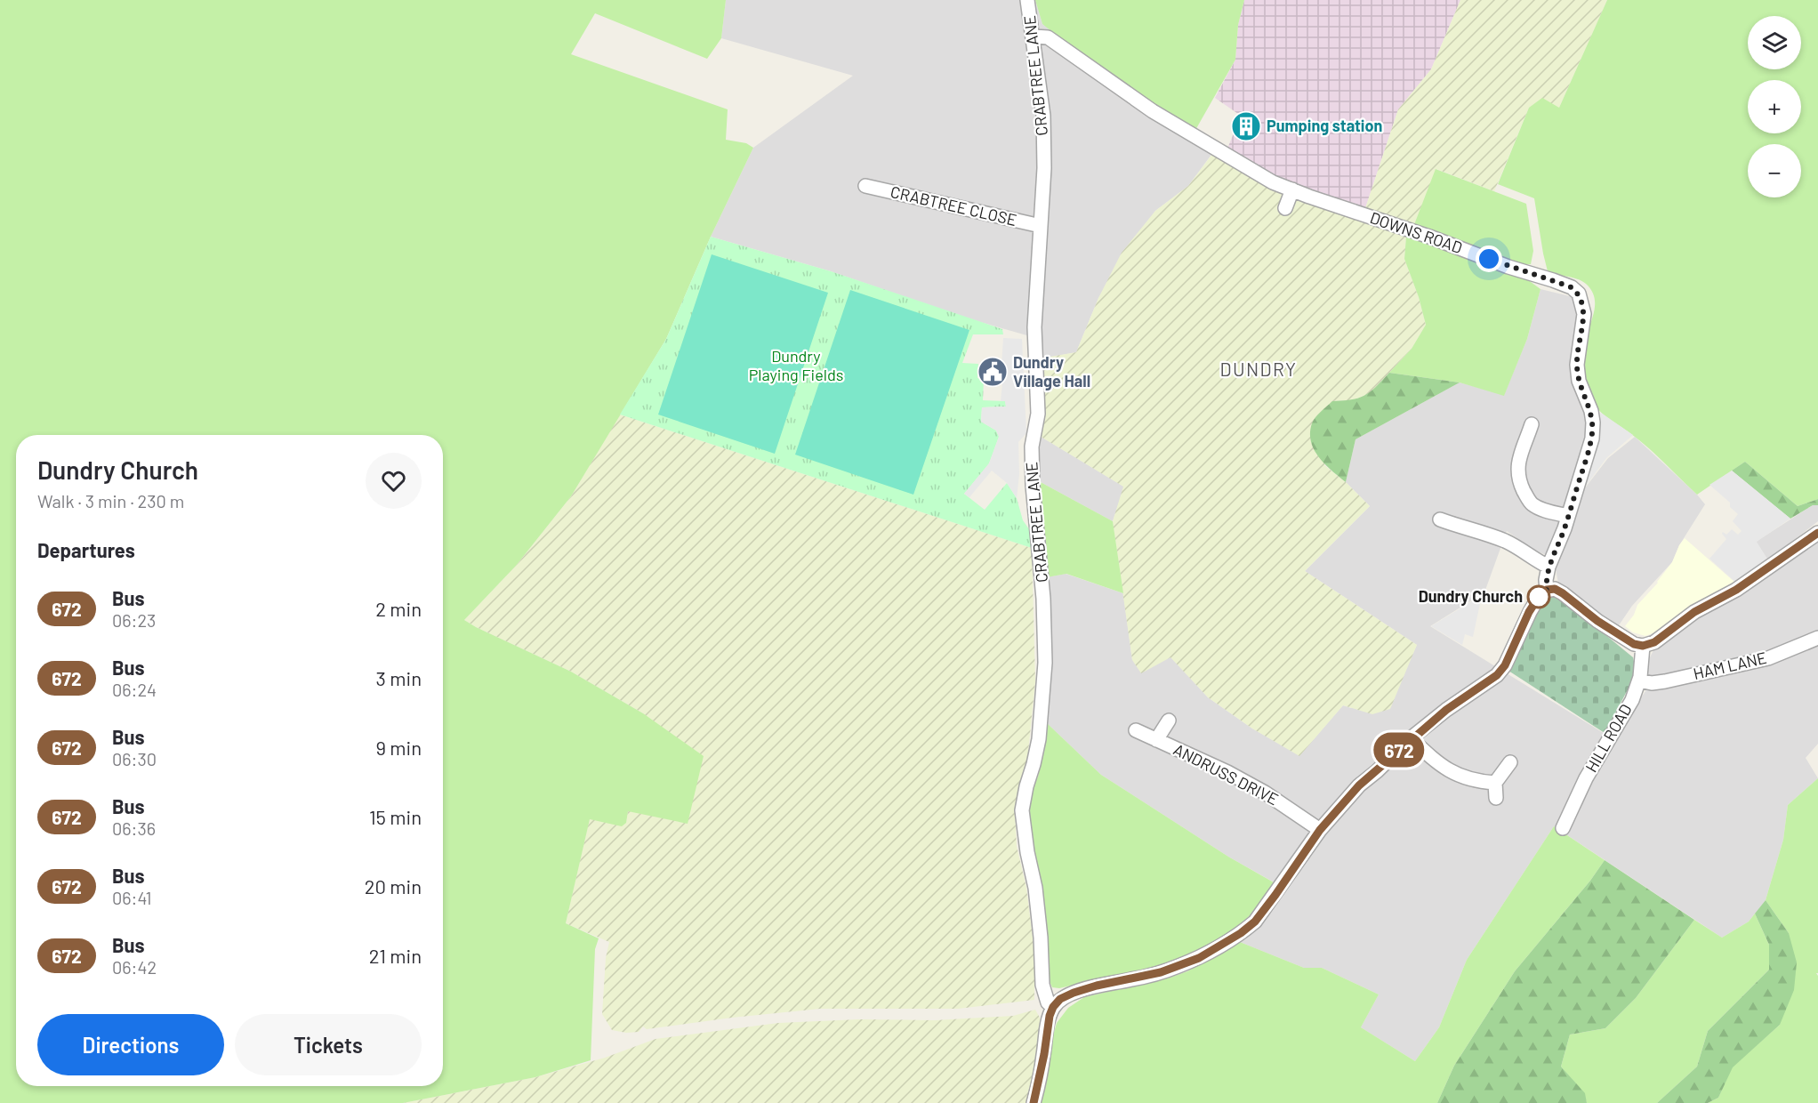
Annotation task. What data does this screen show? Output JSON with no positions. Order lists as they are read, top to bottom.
{
  "streets": {
    "street": [
      "CRABTREE LANE",
      "CRABTREE CLOSE",
      "DOWNS ROAD",
      "HAM LANE",
      "HILL ROAD",
      "ANDRUSS DRIVE"
    ]
  },
  "crossings": [
    ["CRABTREE LANE", "CRABTREE CLOSE"],
    ["CRABTREE LANE", "DOWNS ROAD"],
    ["HAM LANE", "HILL ROAD"]
  ],
  "districts": ["DUNDRY"],
  "parks": ["Dundry Playing Fields"],
  "places": {
    "building": ["Pumping station"],
    "public building": ["Dundry Village Hall"],
    "other": ["Dundry Church"]
  },
  "lines": ["bus line 672"],
  "page": {
    "on_map": "672",
    "map_buttons": ["+", "−"],
    "heading": [
      ["Dundry Church", "Walk · 3 min · 230 m"],
      "Departures"
    ],
    "list": [
      {
        "mark": "672",
        "name": "Bus",
        "note": "06:23",
        "value": "2 min"
      },
      {
        "mark": "672",
        "name": "Bus",
        "note": "06:24",
        "value": "3 min"
      },
      {
        "mark": "672",
        "name": "Bus",
        "note": "06:30",
        "value": "9 min"
      },
      {
        "mark": "672",
        "name": "Bus",
        "note": "06:36",
        "value": "15 min"
      },
      {
        "mark": "672",
        "name": "Bus",
        "note": "06:41",
        "value": "20 min"
      },
      {
        "mark": "672",
        "name": "Bus",
        "note": "06:42",
        "value": "21 min"
      }
    ],
    "buttons": ["Directions", "Tickets"]
  }
}
